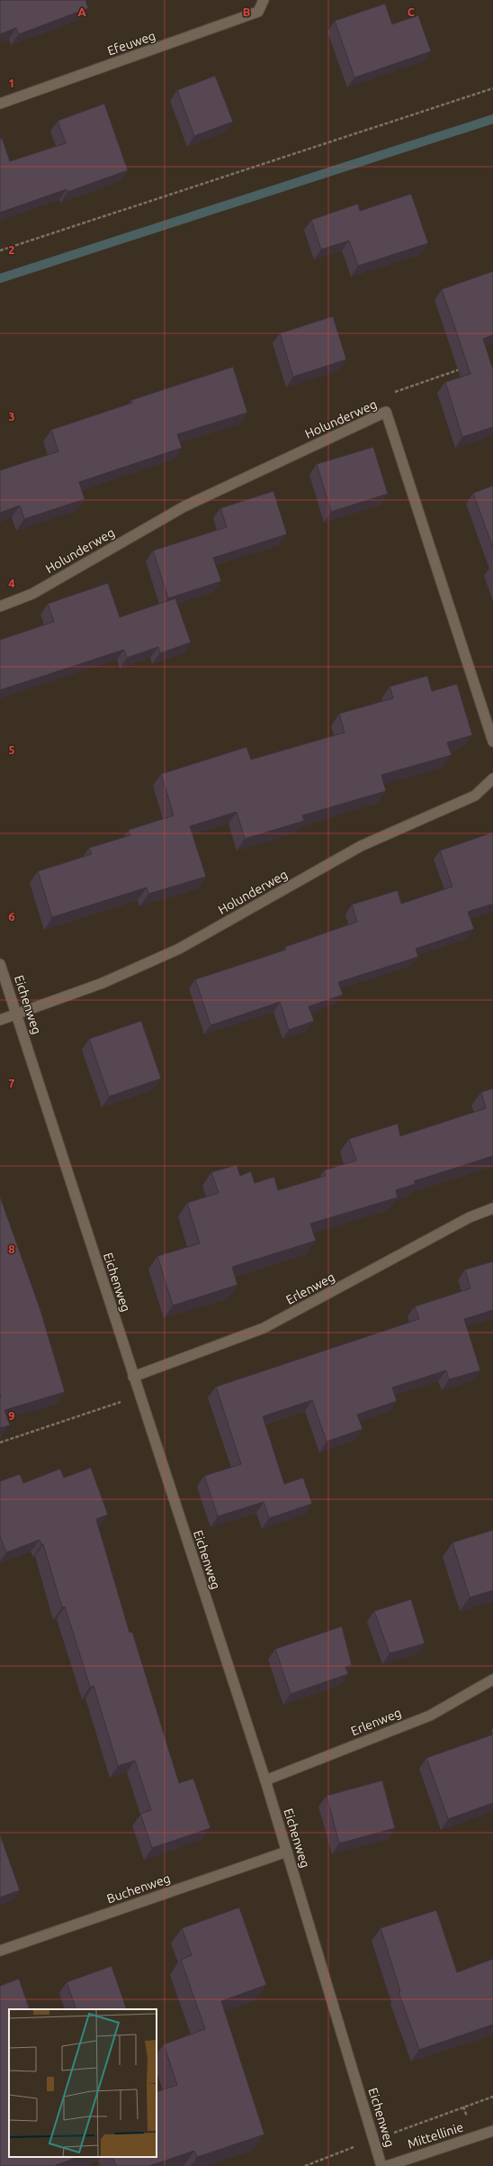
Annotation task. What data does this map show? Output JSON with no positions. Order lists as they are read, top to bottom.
{
  "streets": {
    "street": [
      "Efeuweg",
      "Holunderweg",
      "Eichenweg",
      "Erlenweg",
      "Buchenweg",
      "Mittellinie"
    ]
  },
  "crossings": [
    ["Holunderweg", "Eichenweg"],
    ["Eichenweg", "Erlenweg"],
    ["Eichenweg", "Buchenweg"]
  ],
  "grid": {
    "columns": ["A", "B", "C"],
    "rows": [
      "1",
      "2",
      "3",
      "4",
      "5",
      "6",
      "7",
      "8",
      "9"
    ]
  }
}
